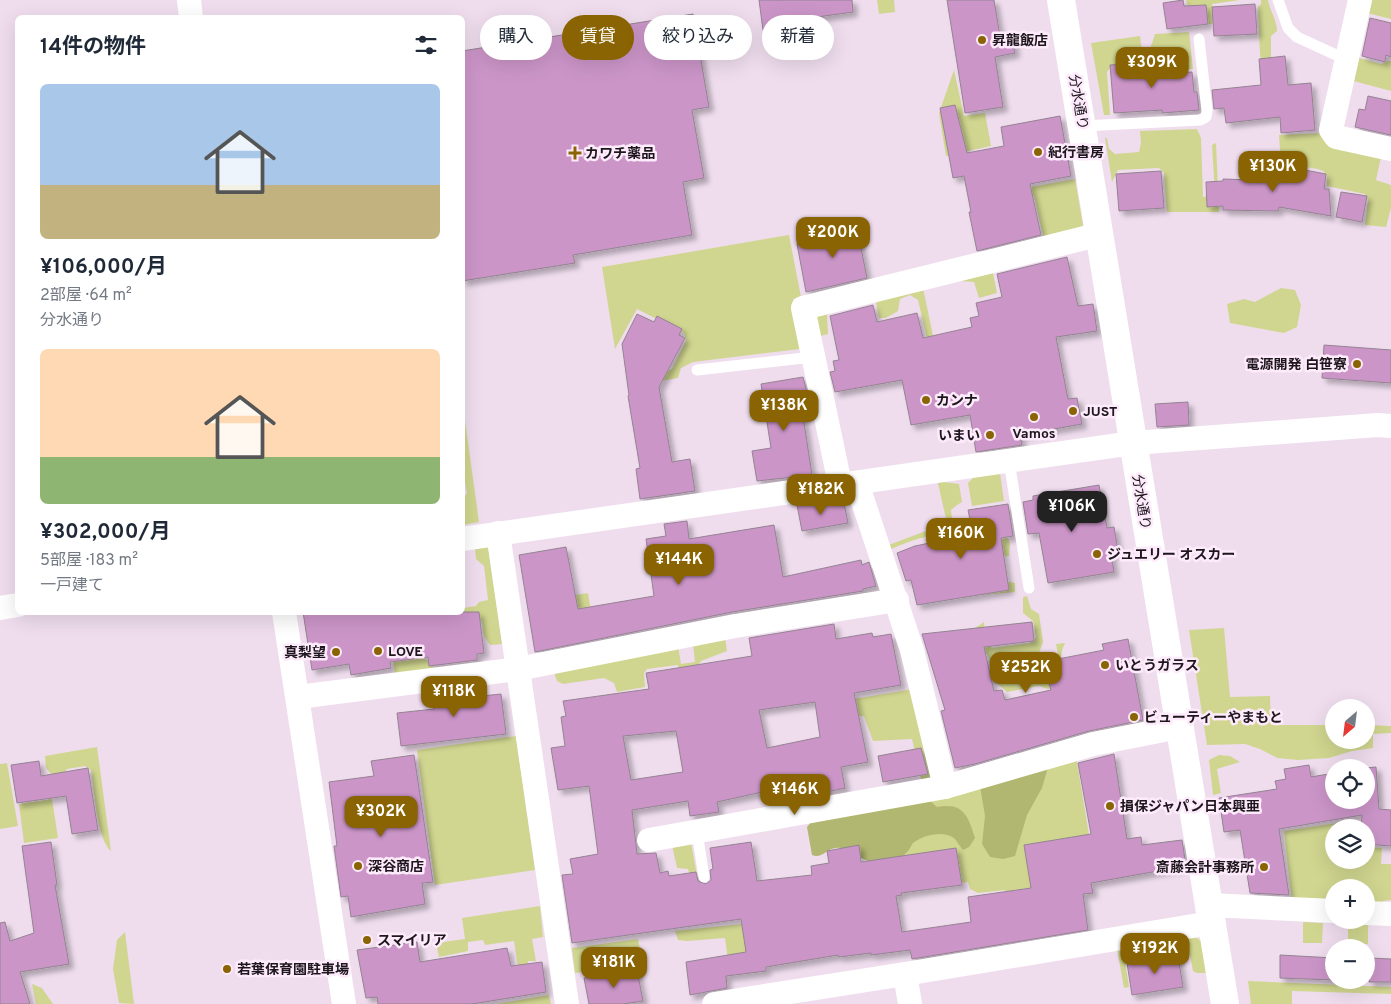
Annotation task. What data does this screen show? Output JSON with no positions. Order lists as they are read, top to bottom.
{
  "streets": {
    "street": ["分水通り"]
  },
  "places": {
    "other": [
      "昇龍飯店",
      "紀行書房",
      "電源開発 白笹寮",
      "カンナ",
      "JUST",
      "Vamos",
      "いまい",
      "ジュエリー オスカー",
      "LOVE",
      "真梨望",
      "いとうガラス",
      "ビューティーやまもと",
      "損保ジャパン日本興亜",
      "深谷商店",
      "斎藤会計事務所",
      "スマイリア",
      "若葉保育園駐車場"
    ],
    "health": ["カワチ薬品"]
  },
  "north": "bottom left",
  "page": {
    "chip": [
      "購入",
      "賃貸",
      "絞り込み",
      "新着"
    ],
    "heading": "14件の物件",
    "price": [
      "¥309K",
      "¥130K",
      "¥200K",
      "¥138K",
      "¥182K",
      "¥106K",
      "¥160K",
      "¥144K",
      "¥252K",
      "¥118K",
      "¥146K",
      "¥302K",
      "¥192K",
      "¥181K"
    ],
    "list": [
      {
        "name": "¥106,000/月",
        "note": "2部屋 · 64 m² · 分水通り"
      },
      {
        "name": "¥302,000/月",
        "note": "5部屋 · 183 m² · 一戸建て"
      }
    ],
    "map_buttons": ["+", "−"]
  }
}
